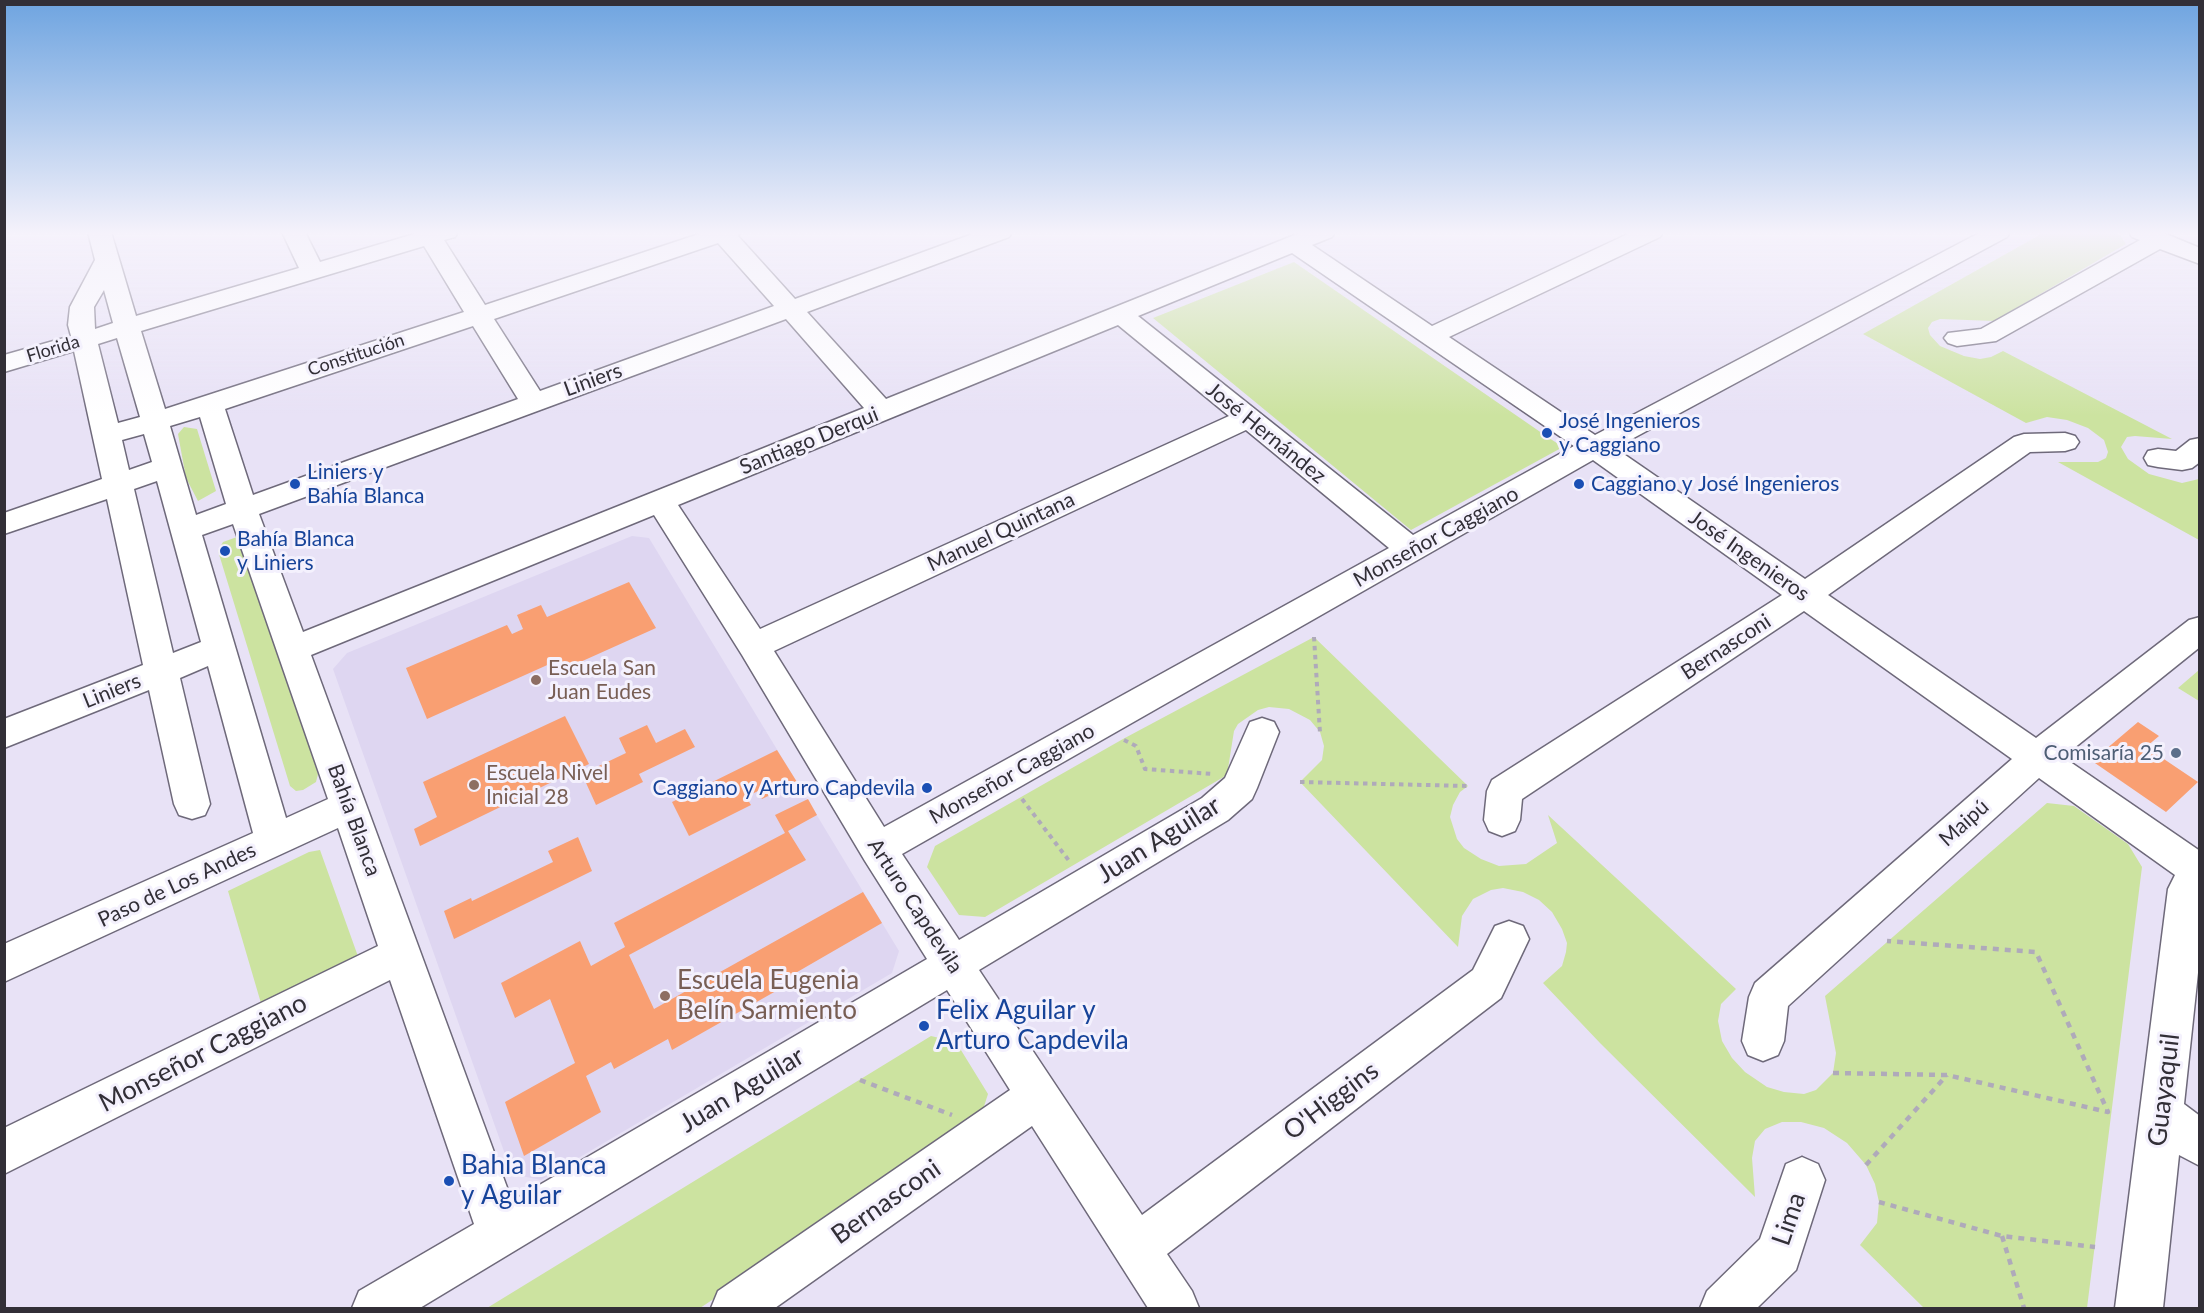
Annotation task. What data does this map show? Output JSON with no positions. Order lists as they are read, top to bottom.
{
  "streets": {
    "street": [
      "Florida",
      "Constitución",
      "Liniers",
      "José Hernández",
      "Santiago Derqui",
      "Manuel Quintana",
      "Monseñor Caggiano",
      "José Ingenieros",
      "Bernasconi",
      "Bahía Blanca",
      "Maipú",
      "Juan Aguilar",
      "Paso de Los Andes",
      "Arturo Capdevila",
      "Guayaquil",
      "O'Higgins",
      "Lima"
    ]
  },
  "crossings": [
    ["Constitución", "Bahía Blanca"],
    ["Liniers", "Bahía Blanca"],
    ["José Hernández", "Santiago Derqui"],
    ["José Hernández", "Manuel Quintana"],
    ["José Hernández", "Monseñor Caggiano"],
    ["Santiago Derqui", "Bahía Blanca"],
    ["Santiago Derqui", "Arturo Capdevila"],
    ["Manuel Quintana", "Arturo Capdevila"],
    ["Monseñor Caggiano", "José Ingenieros"],
    ["Monseñor Caggiano", "Bahía Blanca"],
    ["Monseñor Caggiano", "Arturo Capdevila"],
    ["José Ingenieros", "Bernasconi"],
    ["José Ingenieros", "Maipú"],
    ["José Ingenieros", "Guayaquil"],
    ["Bernasconi", "Arturo Capdevila"],
    ["Bahía Blanca", "Juan Aguilar"],
    ["Bahía Blanca", "Paso de Los Andes"],
    ["Juan Aguilar", "Arturo Capdevila"],
    ["Arturo Capdevila", "O'Higgins"]
  ],
  "places": [
    "José Ingenieros y Caggiano",
    "Liniers y Bahía Blanca",
    "Caggiano y José Ingenieros",
    "Bahía Blanca y Liniers",
    "Escuela San Juan Eudes",
    "Comisaría 25",
    "Escuela Nivel Inicial 28",
    "Caggiano y Arturo Capdevila",
    "Escuela Eugenia Belín Sarmiento",
    "Felix Aguilar y Arturo Capdevila",
    "Bahia Blanca y Aguilar"
  ]
}
